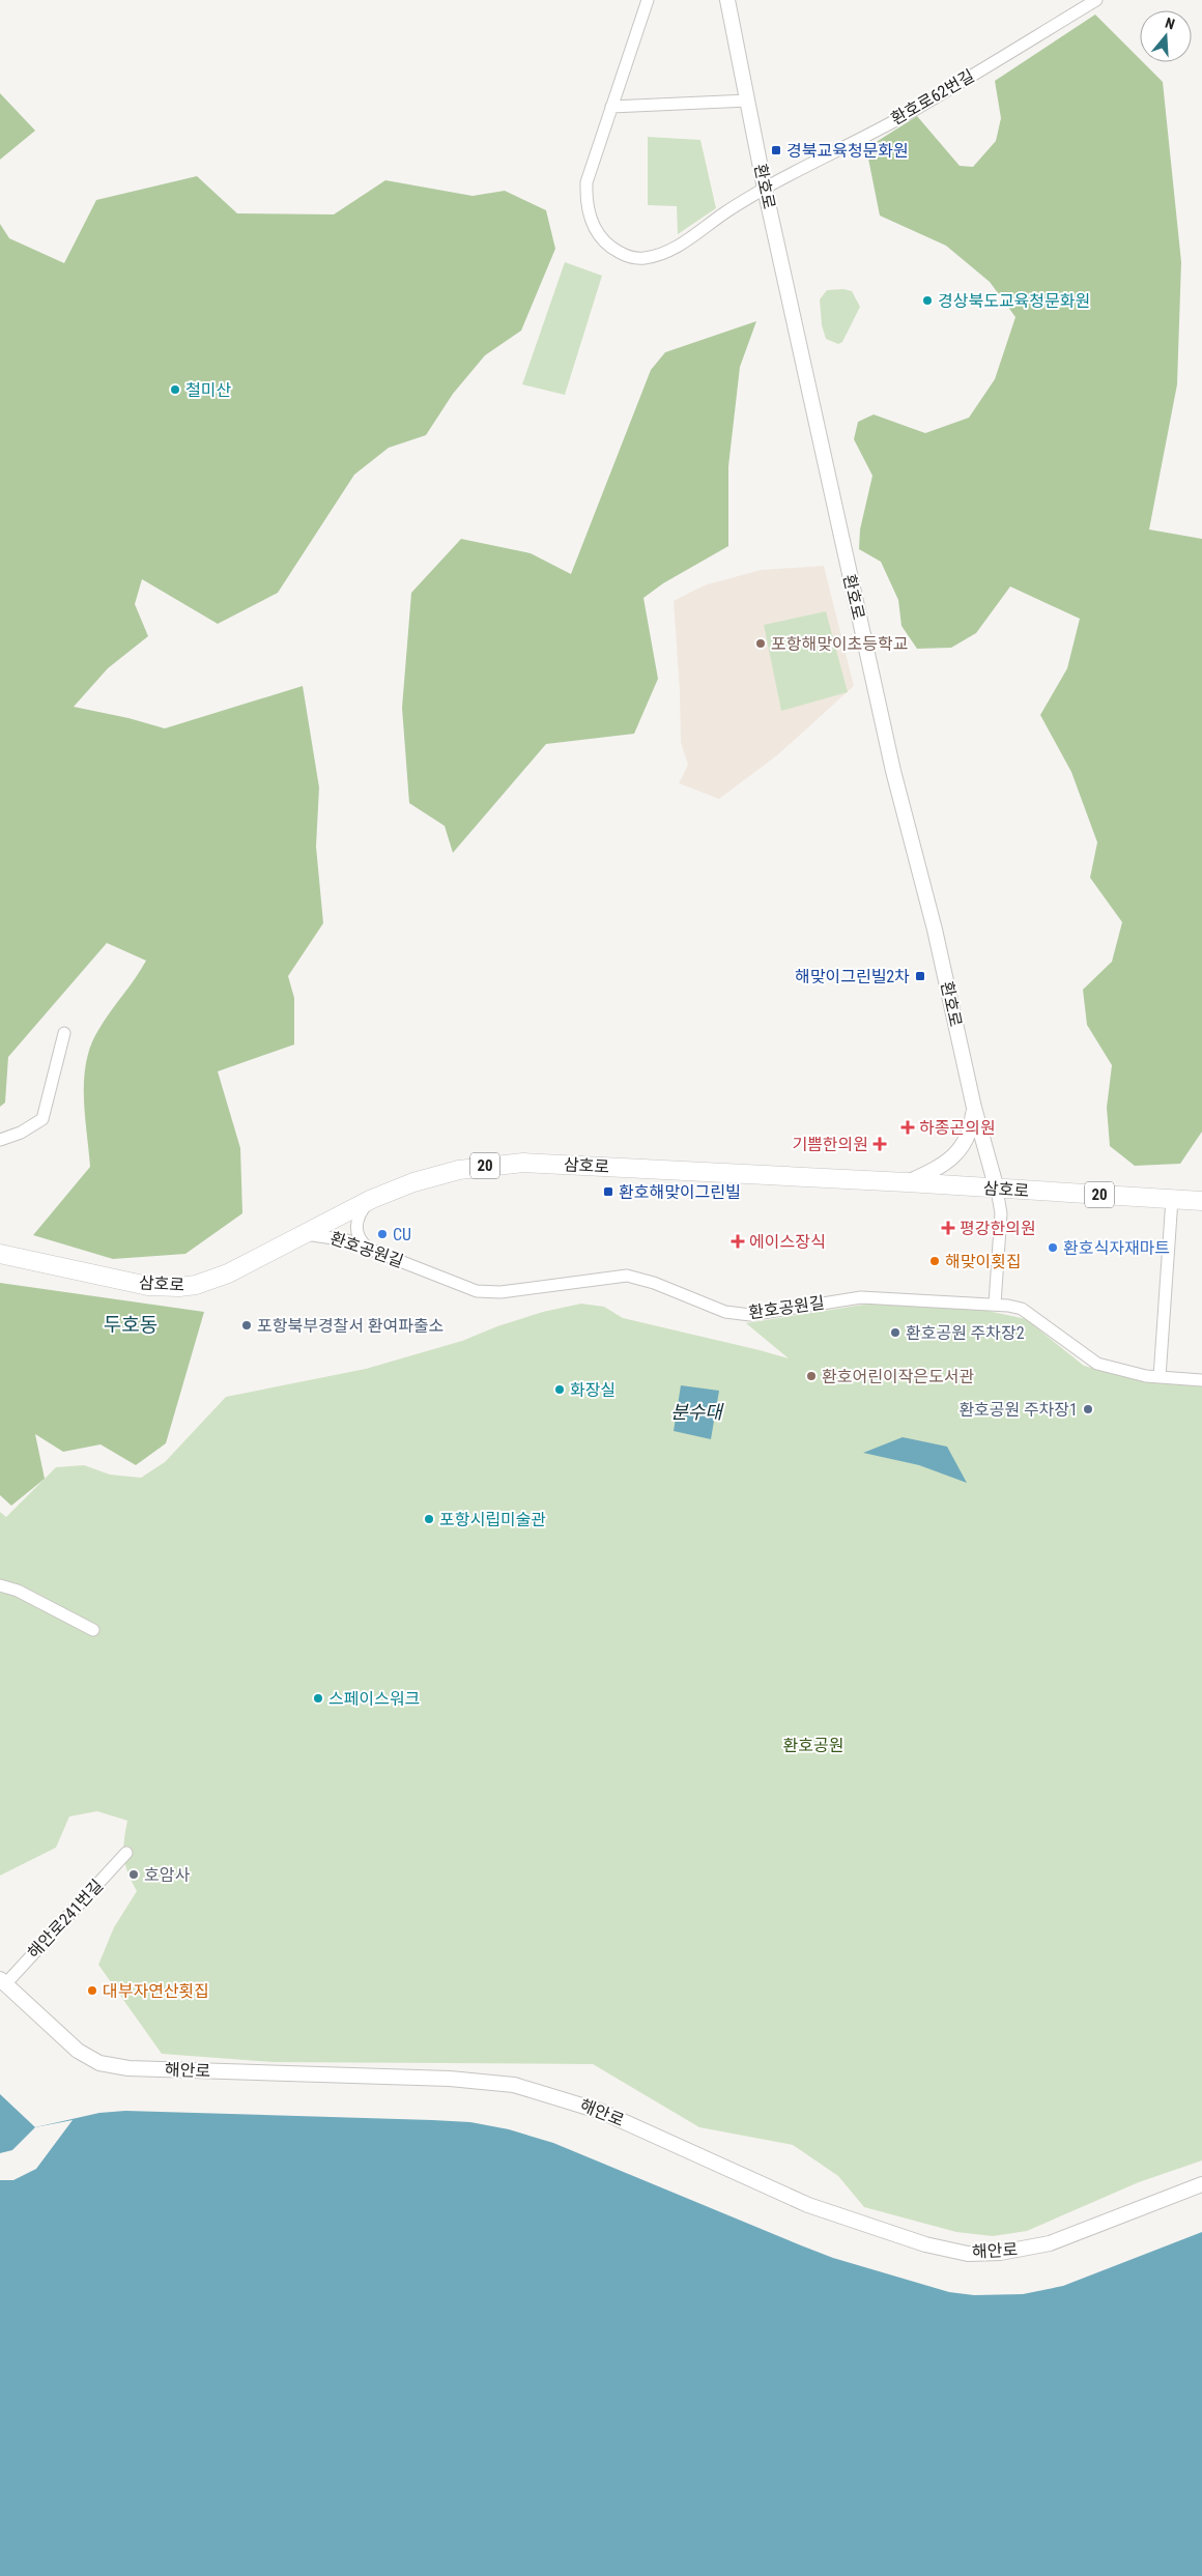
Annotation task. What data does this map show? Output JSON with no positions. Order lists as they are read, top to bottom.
{
  "streets": {
    "main road": ["20", "삼호로"],
    "street": [
      "환호로62번길",
      "환호로",
      "환호공원길",
      "해안로241번길",
      "해안로"
    ]
  },
  "crossings": [
    ["환호로62번길", "환호로"],
    ["환호로", "삼호로"],
    ["삼호로", "환호공원길"],
    ["해안로241번길", "해안로"]
  ],
  "districts": ["두호동"],
  "water": ["분수대"],
  "parks": ["환호공원"],
  "places": {
    "transit": ["경북교육청문화원", "해맞이그린빌2차", "환호해맞이그린빌"],
    "other": [
      "경상북도교육청문화원",
      "철미산",
      "포항해맞이초등학교",
      "CU",
      "환호식자재마트",
      "해맞이횟집",
      "포항북부경찰서 환여파출소",
      "환호공원 주차장2",
      "환호어린이작은도서관",
      "화장실",
      "환호공원 주차장1",
      "포항시립미술관",
      "스페이스워크",
      "호암사",
      "대부자연산횟집"
    ],
    "health": [
      "하종곤의원",
      "기쁨한의원",
      "평강한의원",
      "에이스장식"
    ]
  },
  "north": "top"
}
